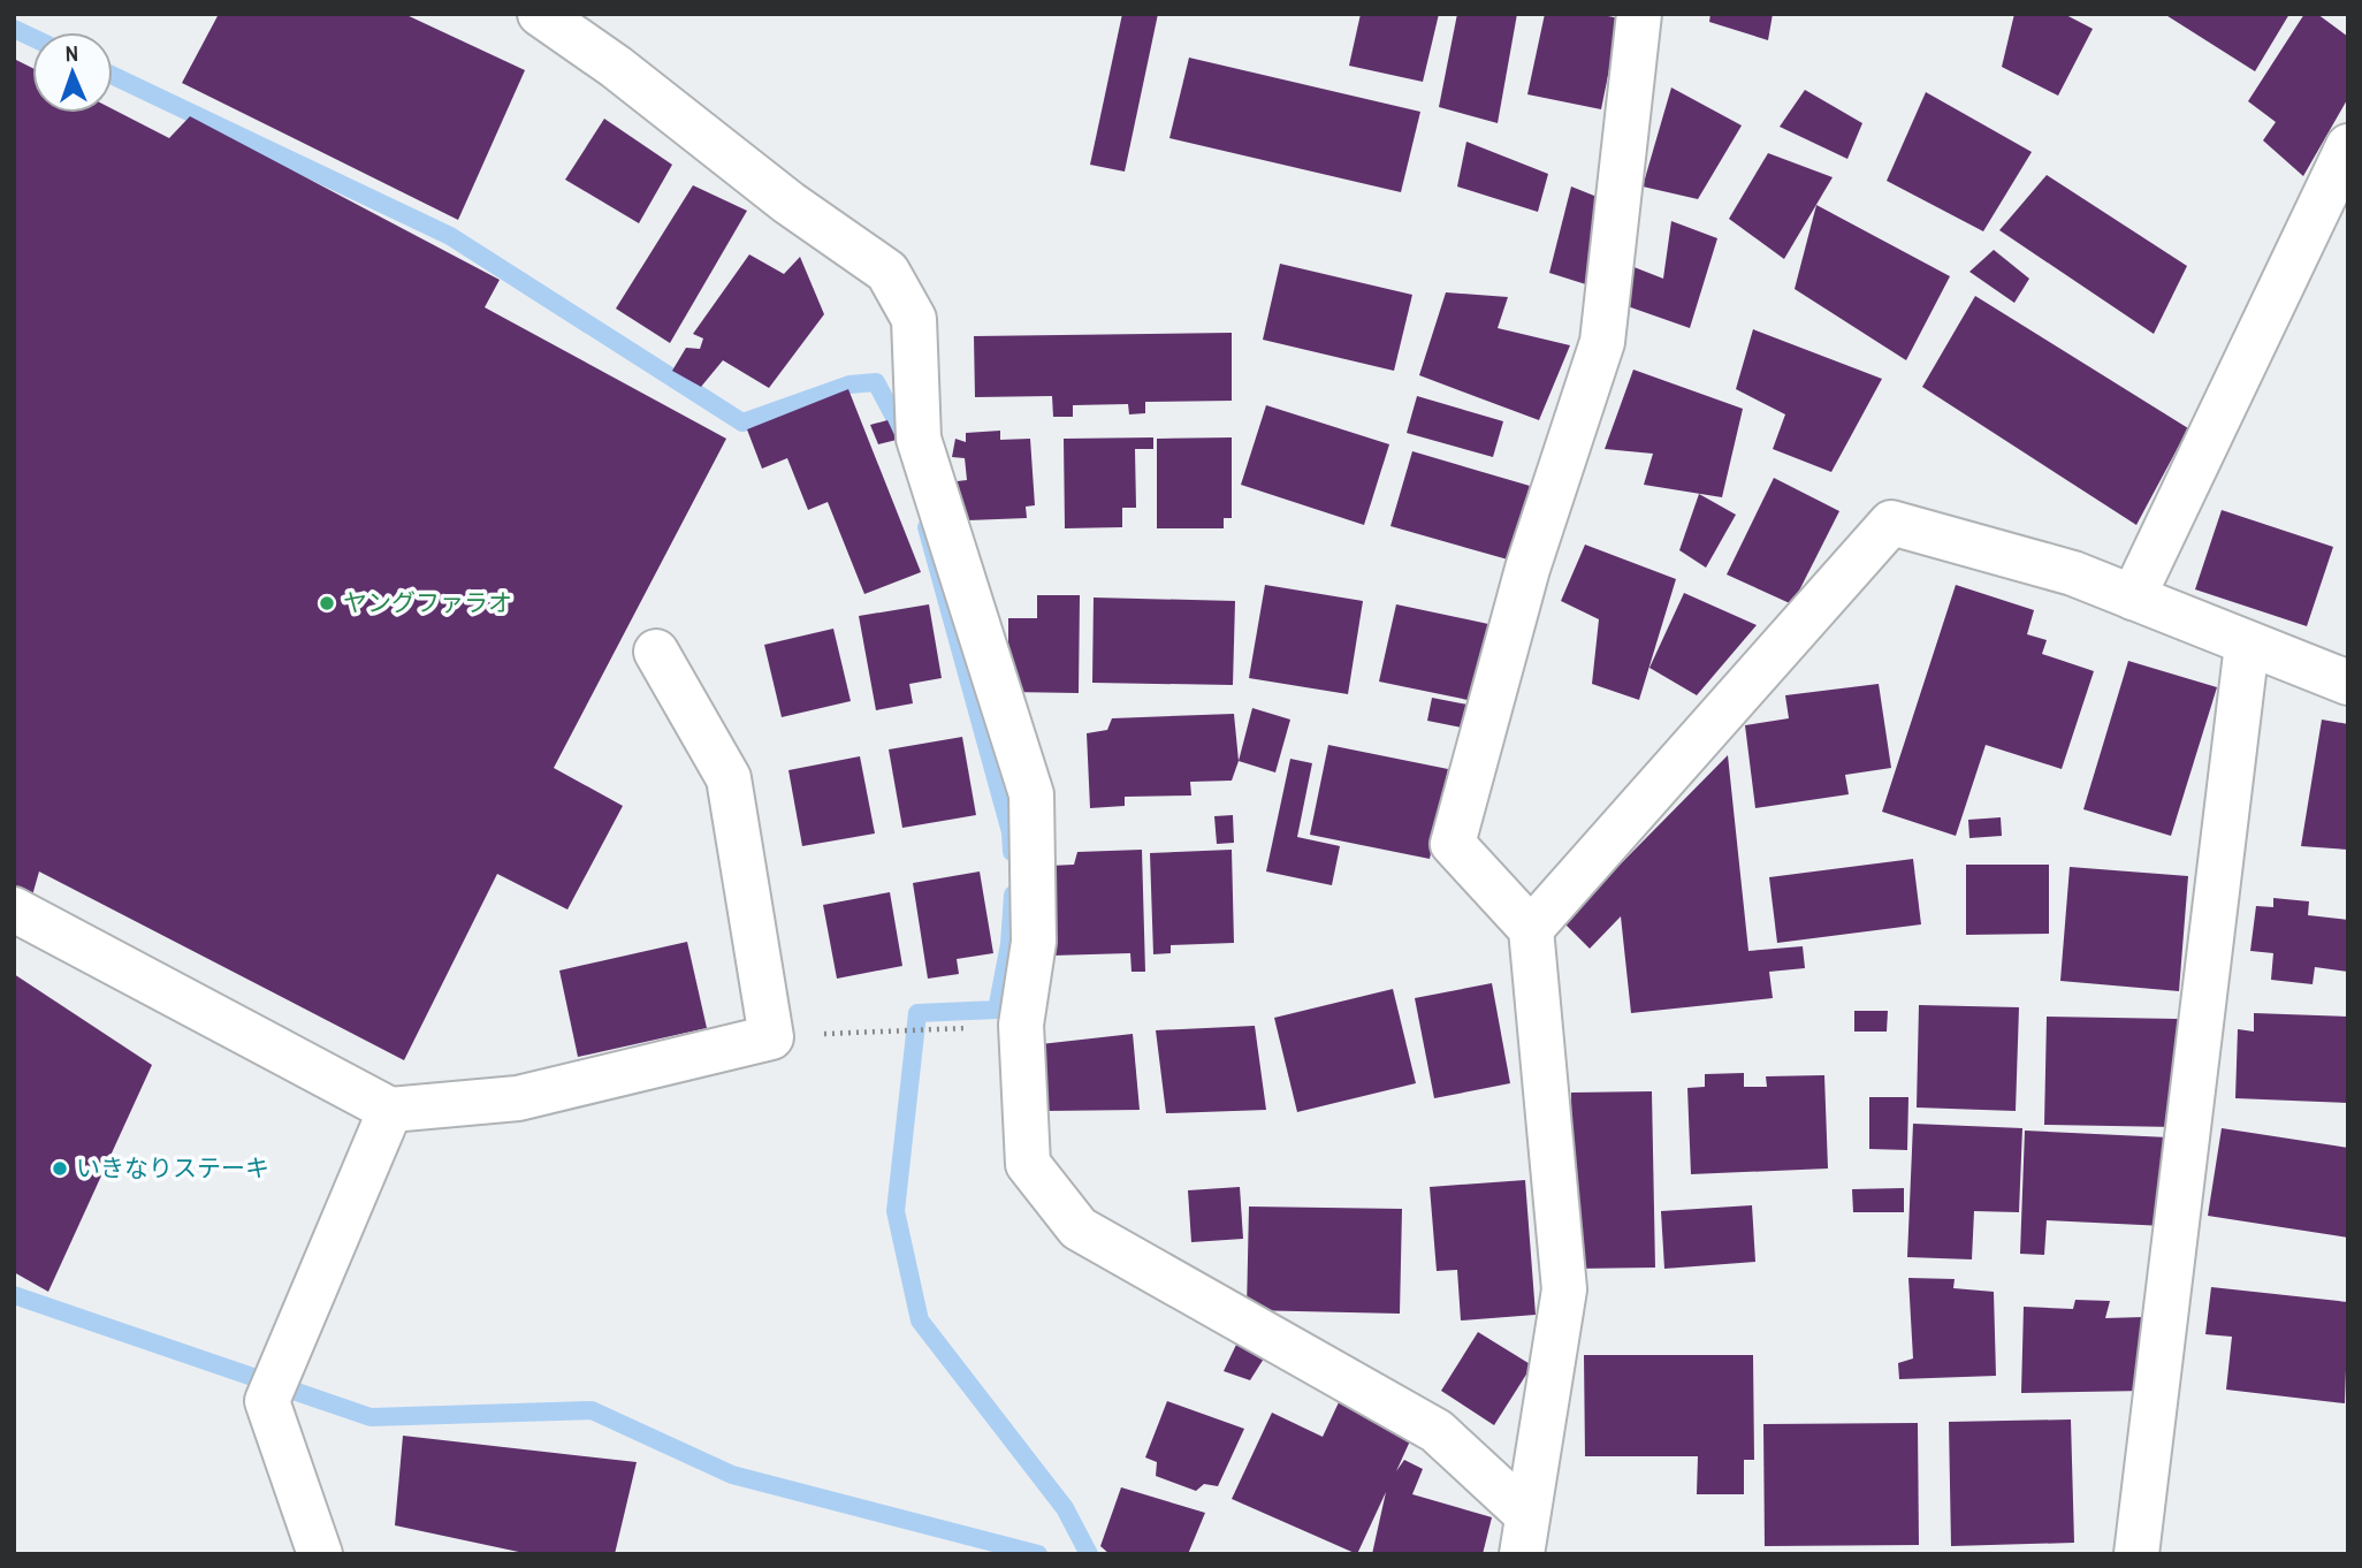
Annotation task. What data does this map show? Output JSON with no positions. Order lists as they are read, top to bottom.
{
  "places": ["ヤングファラオ", "いきなりステーキ"],
  "north": "top"
}
